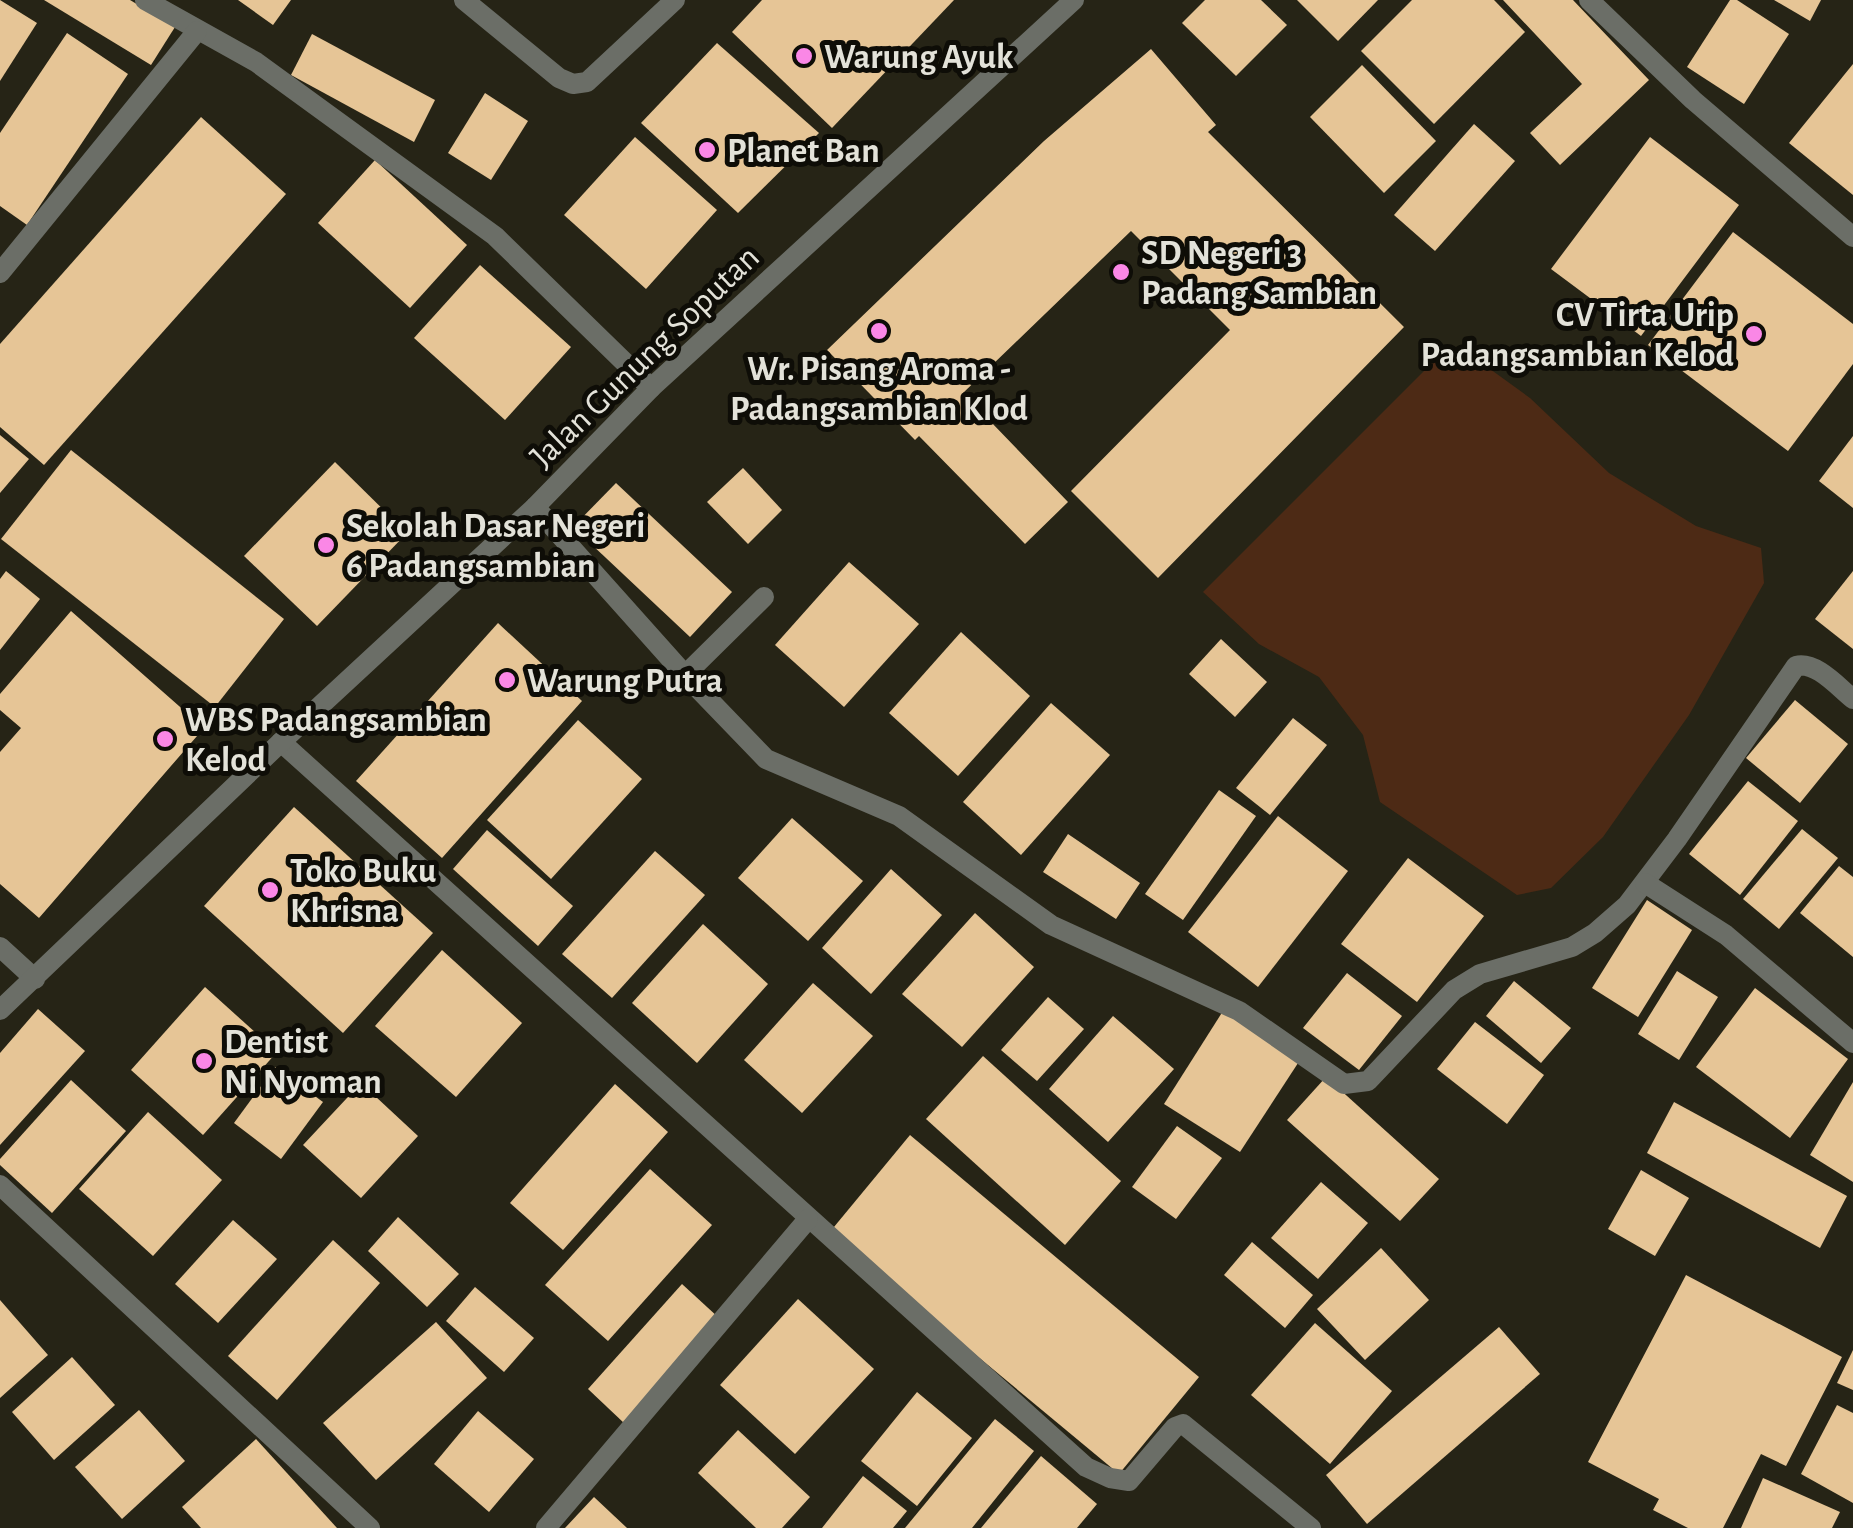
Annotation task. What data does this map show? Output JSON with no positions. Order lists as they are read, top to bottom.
{
  "streets": {
    "street": ["Jalan Gunung Soputan"]
  },
  "places": [
    "Warung Ayuk",
    "Planet Ban",
    "SD Negeri 3 Padang Sambian",
    "Wr. Pisang Aroma - Padangsambian Klod",
    "CV Tirta Urip Padangsambian Kelod",
    "Sekolah Dasar Negeri 6 Padangsambian",
    "Warung Putra",
    "WBS Padangsambian Kelod",
    "Toko Buku Khrisna",
    "Dentist Ni Nyoman"
  ]
}
